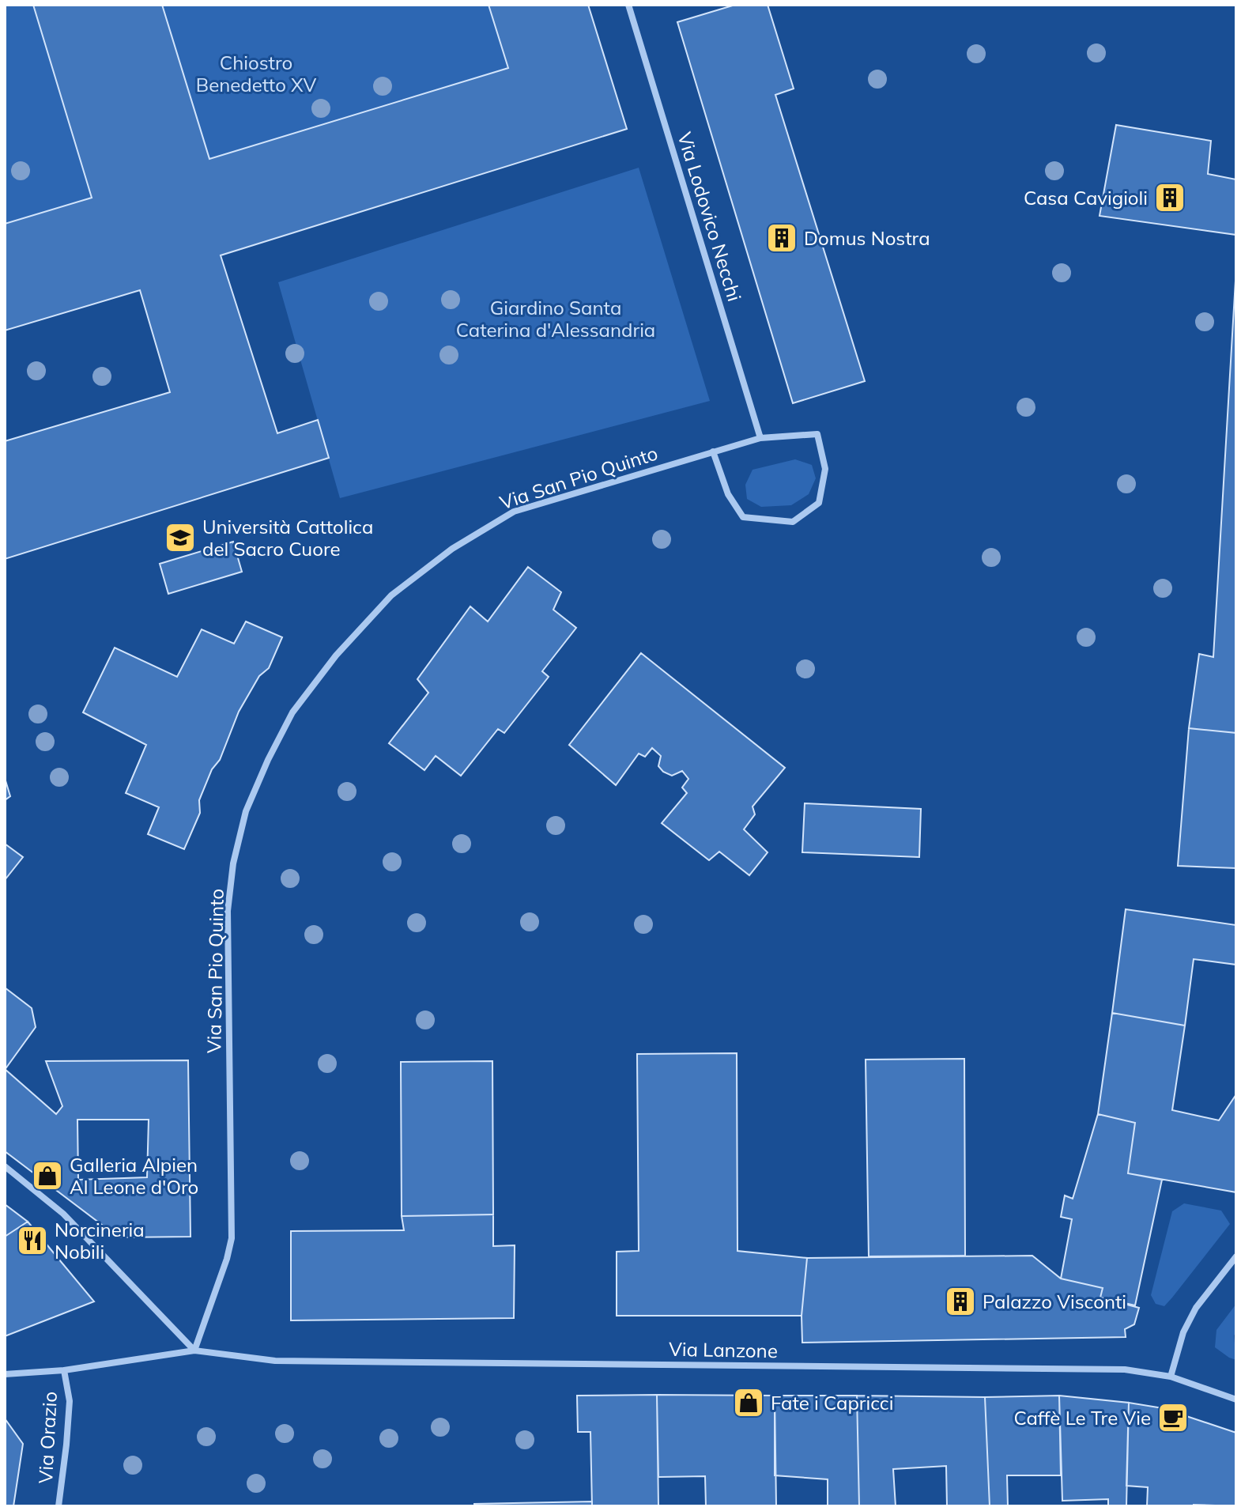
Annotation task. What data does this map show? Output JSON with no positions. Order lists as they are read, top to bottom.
{
  "streets": {
    "street": [
      "Via Lodovico Necchi",
      "Via San Pio Quinto",
      "Via Lanzone",
      "Via Orazio"
    ]
  },
  "crossings": [
    ["Via San Pio Quinto", "Via Lanzone"],
    ["Via Lanzone", "Via Orazio"]
  ],
  "parks": ["Chiostro Benedetto XV", "Giardino Santa Caterina d'Alessandria"],
  "places": {
    "building": ["Casa Cavigioli", "Domus Nostra", "Palazzo Visconti"],
    "school or university": ["Università Cattolica del Sacro Cuore"],
    "shop": ["Galleria Alpien Al Leone d'Oro", "Fate i Capricci"],
    "restaurant": ["Norcineria Nobili"],
    "cafe": ["Caffè Le Tre Vie"]
  }
}
